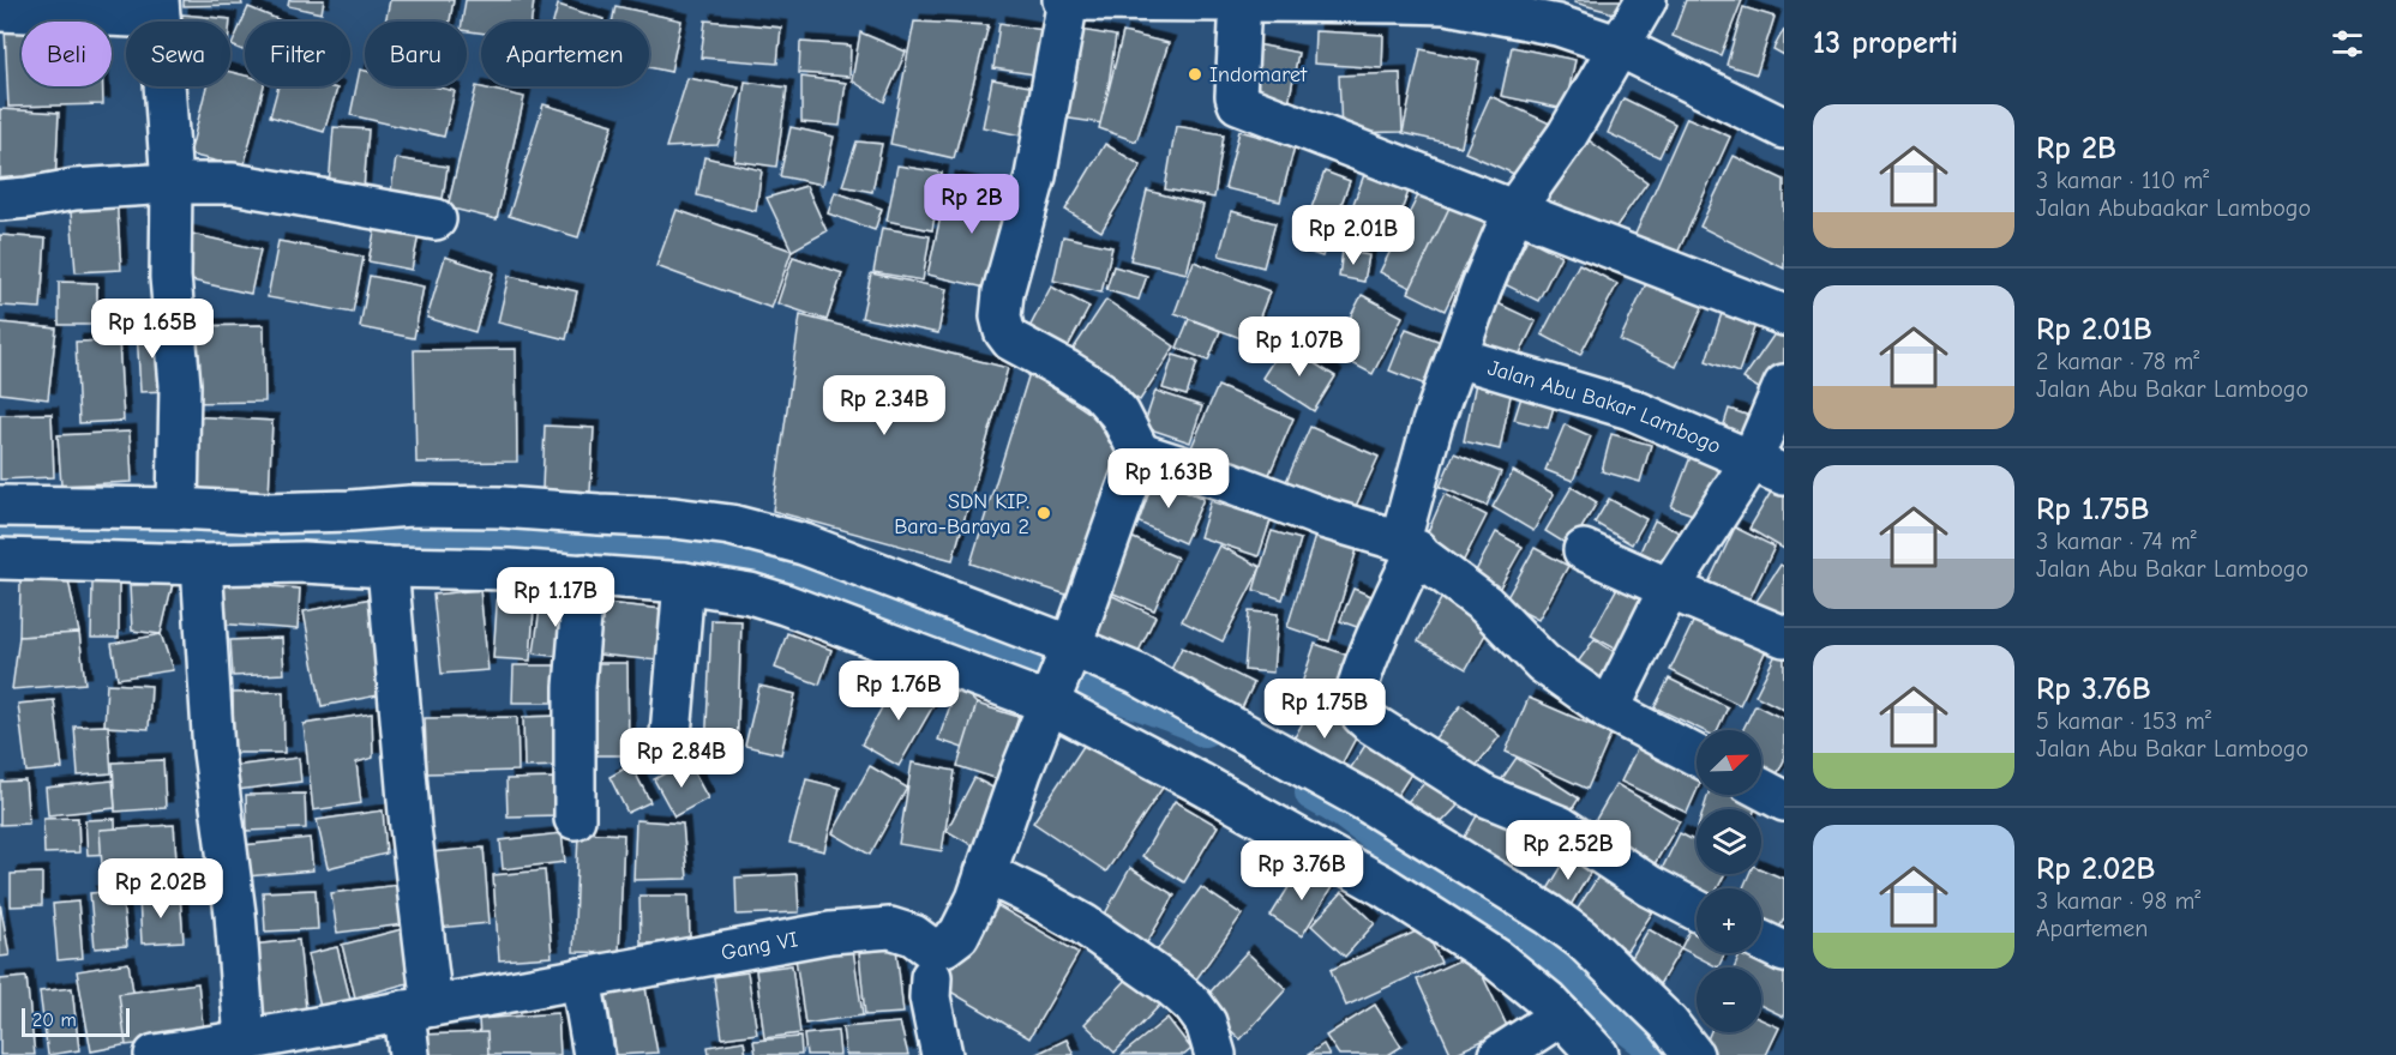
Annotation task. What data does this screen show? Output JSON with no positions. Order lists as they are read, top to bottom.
{
  "streets": {
    "street": ["Jalan Abu Bakar Lambogo", "Gang VI"]
  },
  "places": ["Indomaret", "SDN KIP. Bara-Baraya 2"],
  "scale_bar": "20 m",
  "north": "top right",
  "page": {
    "heading": "13 properti",
    "chip": [
      "Beli",
      "Sewa",
      "Filter",
      "Baru",
      "Apartemen"
    ],
    "list": [
      {
        "name": "Rp 2B",
        "note": "3 kamar · 110 m² · Jalan Abubaakar Lambogo"
      },
      {
        "name": "Rp 2.01B",
        "note": "2 kamar · 78 m² · Jalan Abu Bakar Lambogo"
      },
      {
        "name": "Rp 1.75B",
        "note": "3 kamar · 74 m² · Jalan Abu Bakar Lambogo"
      },
      {
        "name": "Rp 3.76B",
        "note": "5 kamar · 153 m² · Jalan Abu Bakar Lambogo"
      },
      {
        "name": "Rp 2.02B",
        "note": "3 kamar · 98 m² · Apartemen"
      }
    ],
    "price": [
      "Rp 2B",
      "Rp 2.01B",
      "Rp 1.65B",
      "Rp 1.07B",
      "Rp 2.34B",
      "Rp 1.63B",
      "Rp 1.17B",
      "Rp 1.76B",
      "Rp 1.75B",
      "Rp 2.84B",
      "Rp 2.52B",
      "Rp 3.76B",
      "Rp 2.02B"
    ],
    "map_buttons": ["+", "−"],
    "scale": "20 m"
  }
}
